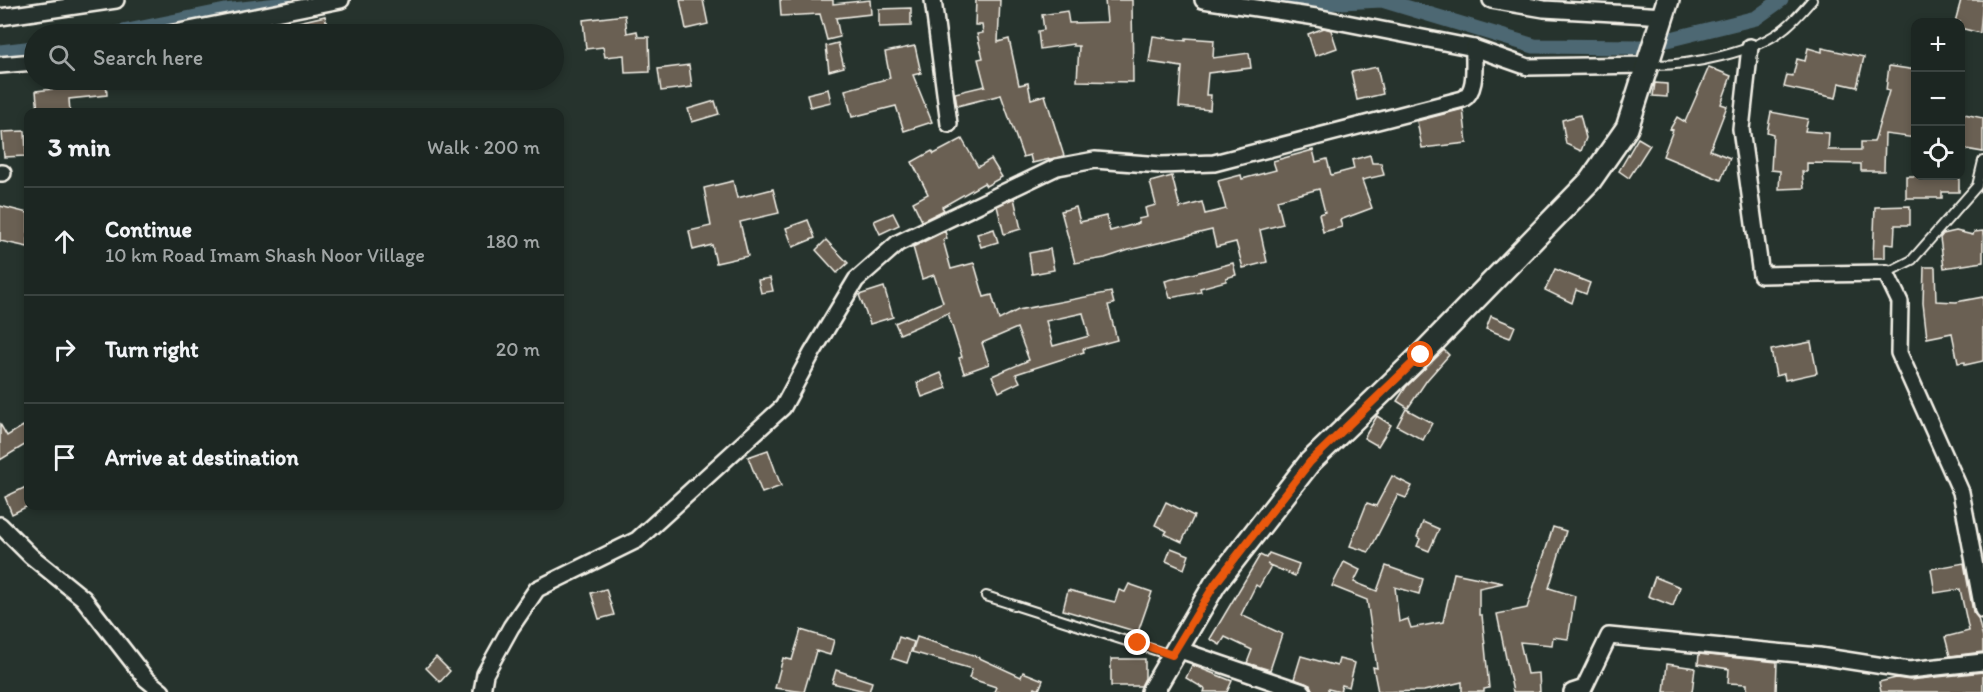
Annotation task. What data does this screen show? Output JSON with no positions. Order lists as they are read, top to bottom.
{
  "page": {
    "map_buttons": ["+", "−"],
    "search": "Search here",
    "heading": ["3 min", "Walk · 200 m"],
    "list": [
      ["Continue", "10 km Road Imam Shash Noor Village", "180 m"],
      ["Turn right", "20 m"],
      "Arrive at destination"
    ]
  }
}
